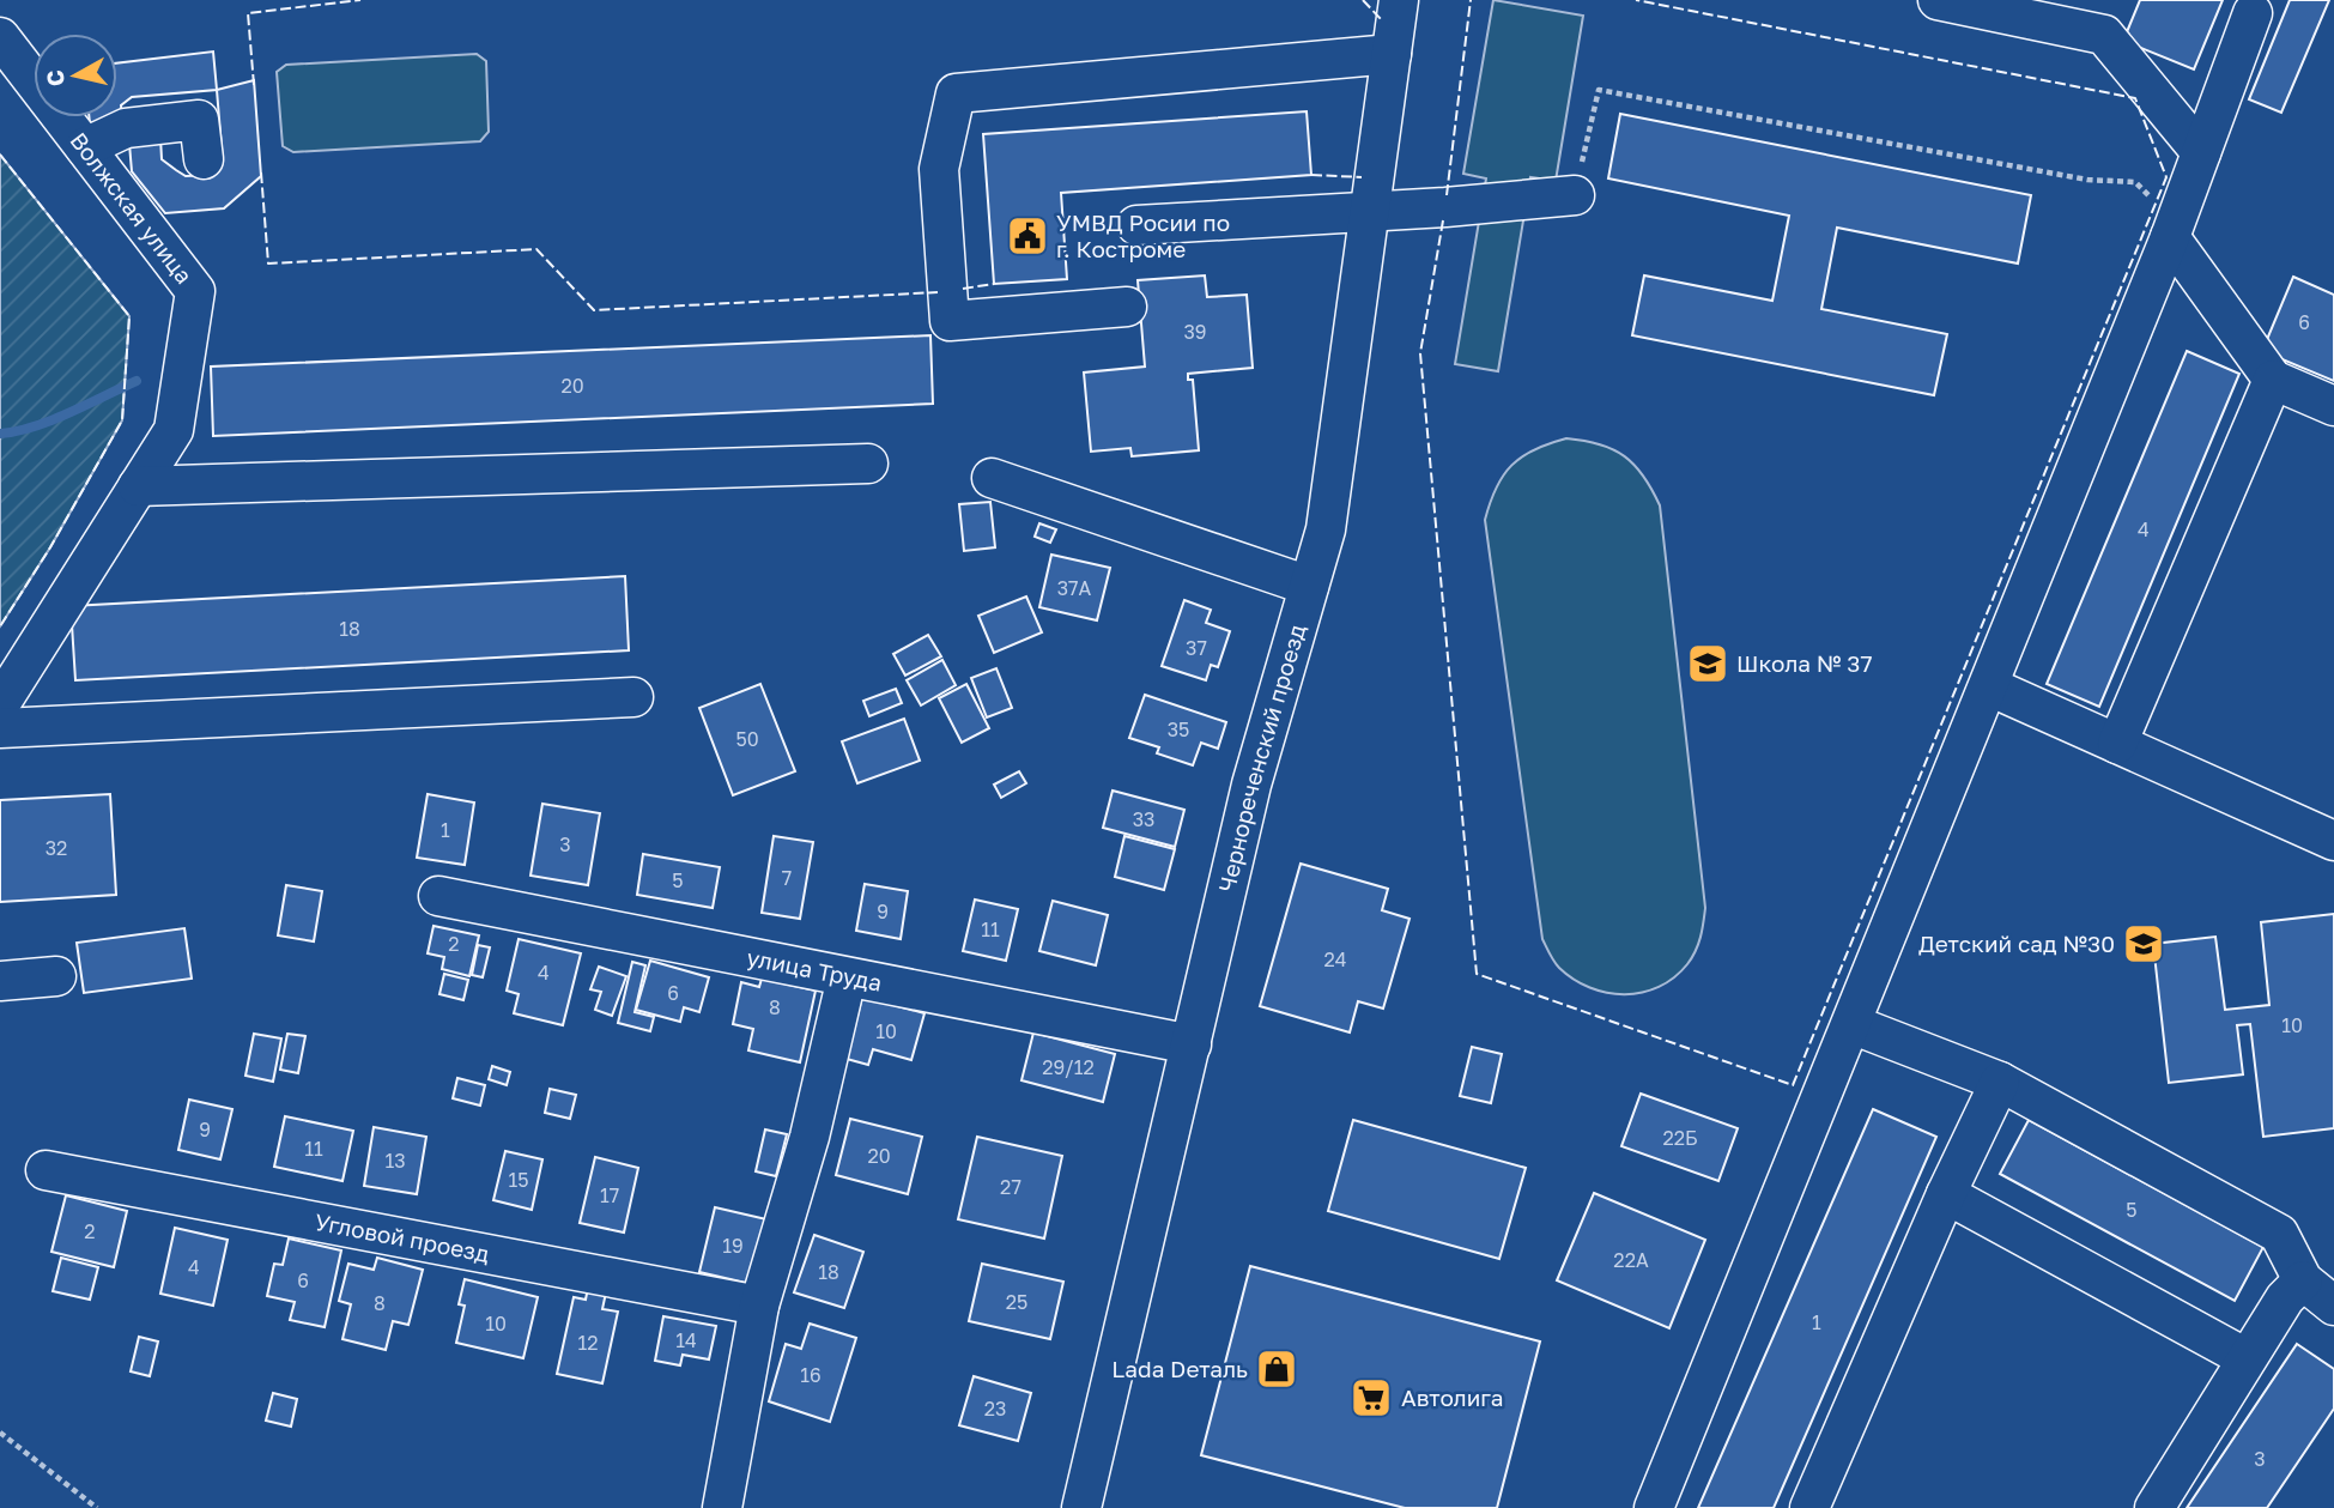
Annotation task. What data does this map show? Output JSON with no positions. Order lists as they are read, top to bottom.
{
  "streets": {
    "street": [
      "Волжская улица",
      "Чернореченский проезд",
      "улица Труда",
      "Угловой проезд"
    ]
  },
  "crossings": [
    ["Чернореченский проезд", "улица Труда"]
  ],
  "places": {
    "public building": ["УМВД Росии по г. Костроме"],
    "school or university": ["Школа № 37", "Детский сад №30"],
    "shop": ["Lada Dеталь"],
    "supermarket": ["Автолига"]
  },
  "house_numbers": [
    "6",
    "39",
    "20",
    "4",
    "37А",
    "18",
    "37",
    "35",
    "50",
    "33",
    "1",
    "3",
    "32",
    "7",
    "5",
    "9",
    "11",
    "2",
    "24",
    "4",
    "6",
    "8",
    "10",
    "10",
    "29/12",
    "9",
    "22Б",
    "11",
    "20",
    "13",
    "15",
    "27",
    "17",
    "5",
    "2",
    "19",
    "22А",
    "4",
    "18",
    "6",
    "25",
    "8",
    "1",
    "10",
    "14",
    "12",
    "16",
    "23",
    "3"
  ],
  "north": "left"
}
